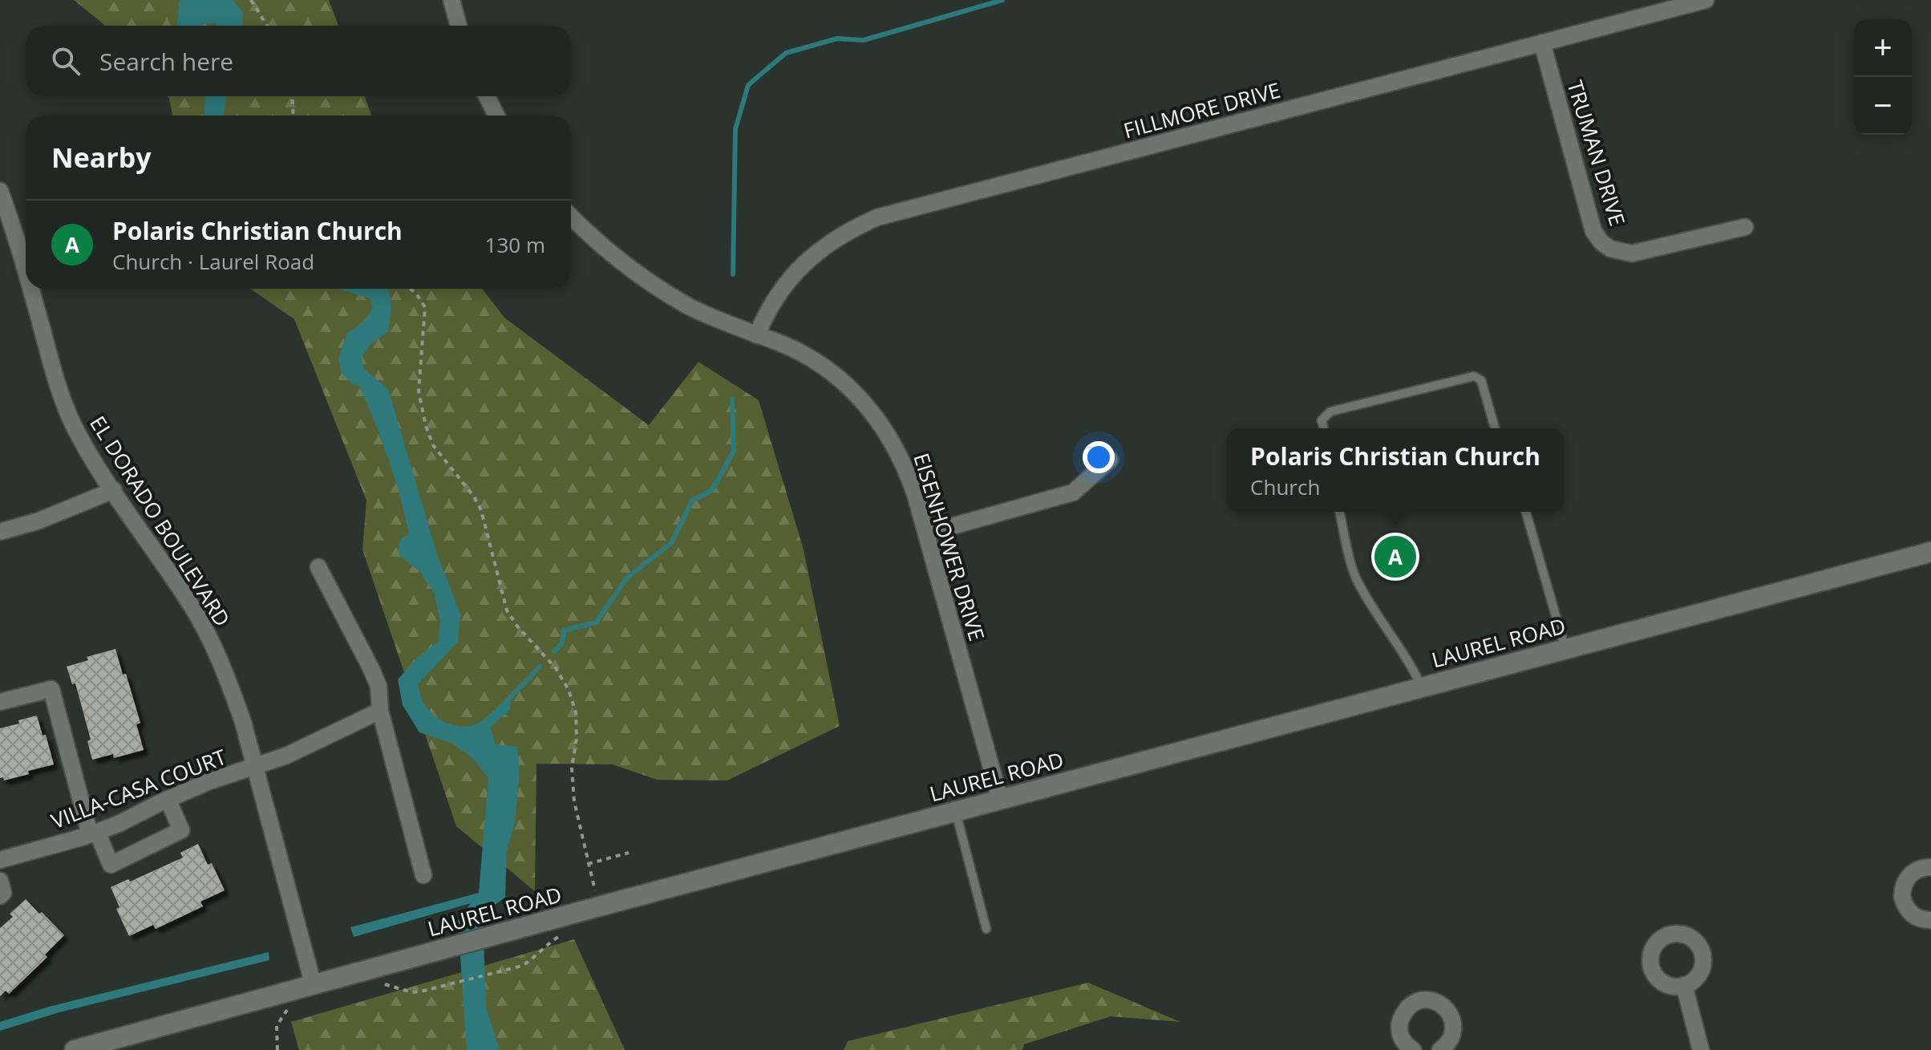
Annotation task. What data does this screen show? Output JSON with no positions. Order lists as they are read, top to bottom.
{
  "streets": {
    "street": [
      "FILLMORE DRIVE",
      "TRUMAN DRIVE",
      "EL DORADO BOULEVARD",
      "EISENHOWER DRIVE",
      "LAUREL ROAD",
      "VILLA-CASA COURT"
    ]
  },
  "crossings": [
    ["FILLMORE DRIVE", "TRUMAN DRIVE"],
    ["FILLMORE DRIVE", "EISENHOWER DRIVE"],
    ["EL DORADO BOULEVARD", "LAUREL ROAD"],
    ["EL DORADO BOULEVARD", "VILLA-CASA COURT"],
    ["EISENHOWER DRIVE", "LAUREL ROAD"]
  ],
  "page": {
    "map_buttons": ["+", "−"],
    "search": "Search here",
    "heading": "Nearby",
    "list": [
      {
        "mark": "A",
        "name": "Polaris Christian Church",
        "note": "Church · Laurel Road",
        "value": "130 m"
      }
    ],
    "popup": ["Polaris Christian Church", "Church"],
    "pins": "A"
  }
}
